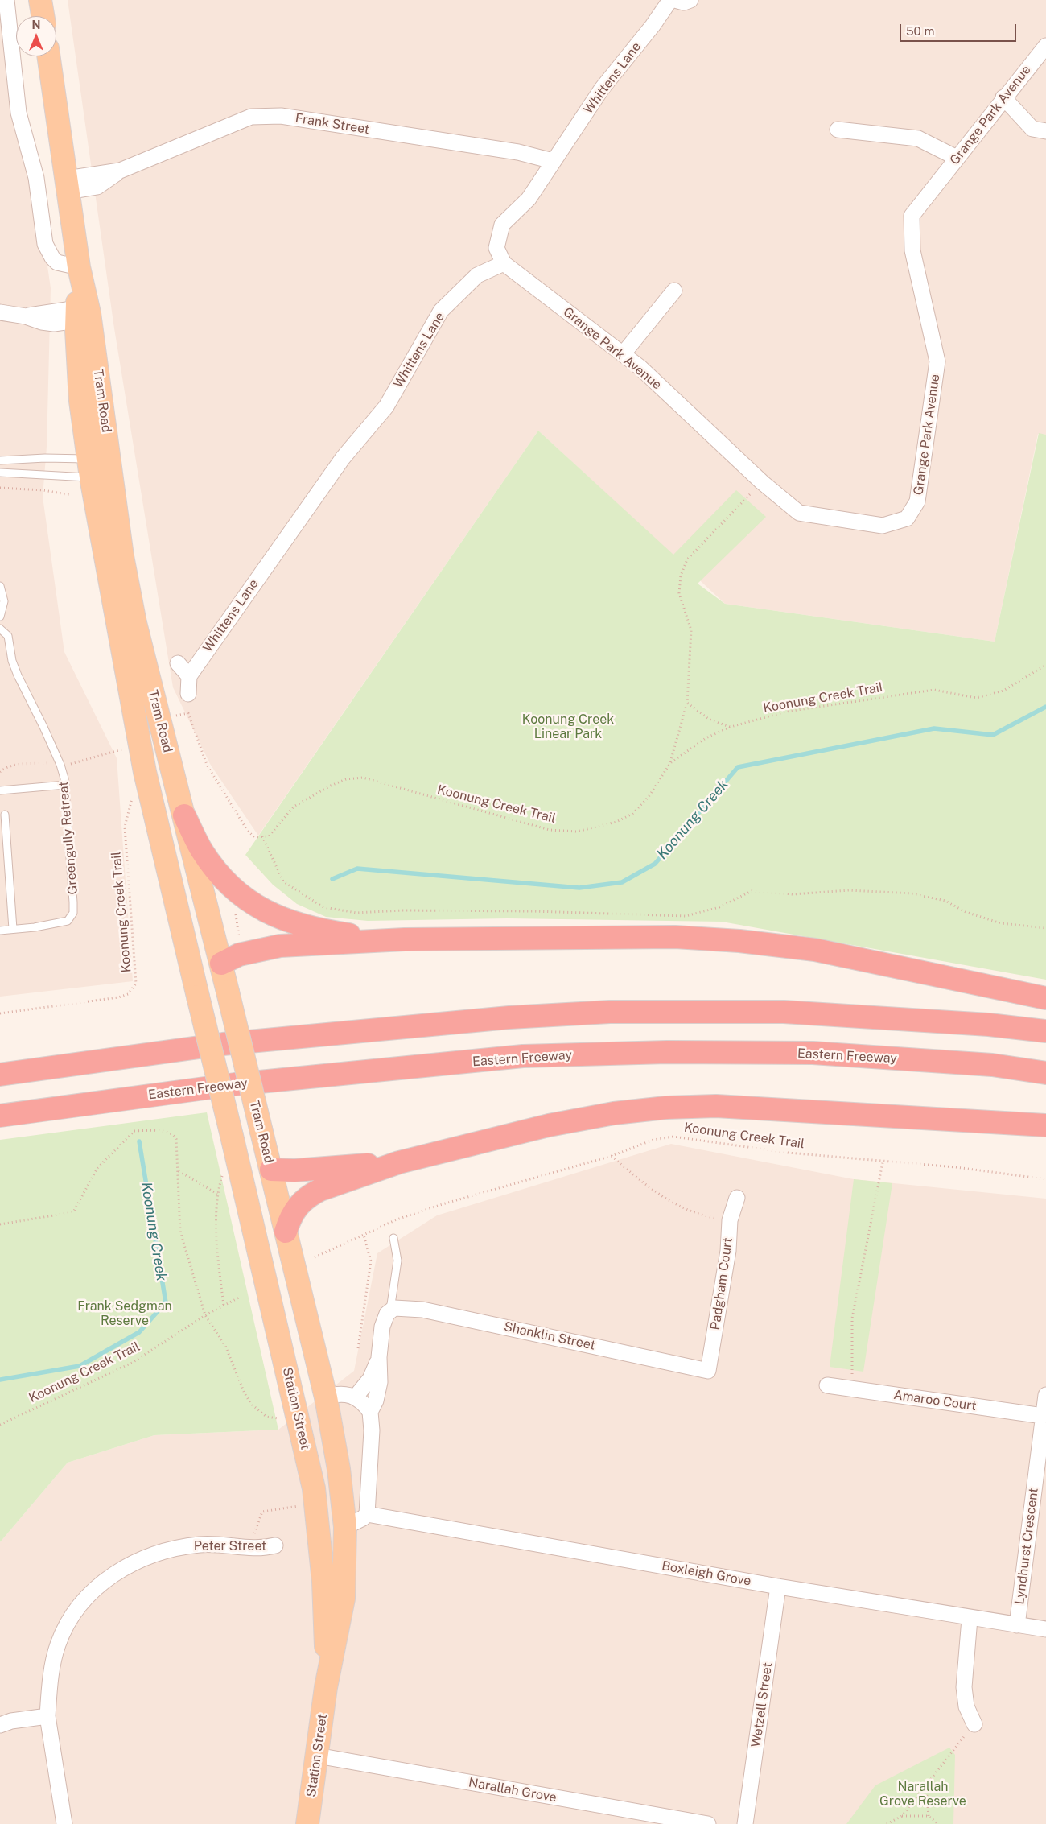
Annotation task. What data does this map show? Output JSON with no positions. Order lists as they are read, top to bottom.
{
  "streets": {
    "highway": ["Eastern Freeway"],
    "main road": ["Tram Road", "Station Street"],
    "street": [
      "Whittens Lane",
      "Grange Park Avenue",
      "Frank Street",
      "Padgham Court",
      "Shanklin Street",
      "Amaroo Court",
      "Peter Street",
      "Lyndhurst Crescent",
      "Boxleigh Grove",
      "Wetzell Street",
      "Narallah Grove"
    ],
    "lane": ["Greengully Retreat"],
    "path": ["Koonung Creek Trail"]
  },
  "crossings": [
    ["Whittens Lane", "Grange Park Avenue"],
    ["Whittens Lane", "Frank Street"],
    ["Frank Street", "Tram Road"],
    ["Tram Road", "Station Street"],
    ["Padgham Court", "Shanklin Street"],
    ["Amaroo Court", "Lyndhurst Crescent"],
    ["Station Street", "Narallah Grove"],
    ["Lyndhurst Crescent", "Boxleigh Grove"],
    ["Boxleigh Grove", "Wetzell Street"]
  ],
  "water": ["Koonung Creek"],
  "parks": ["Koonung Creek Linear Park", "Frank Sedgman Reserve", "Narallah Grove Reserve"],
  "scale_bar": "50 m",
  "north": "top"
}
